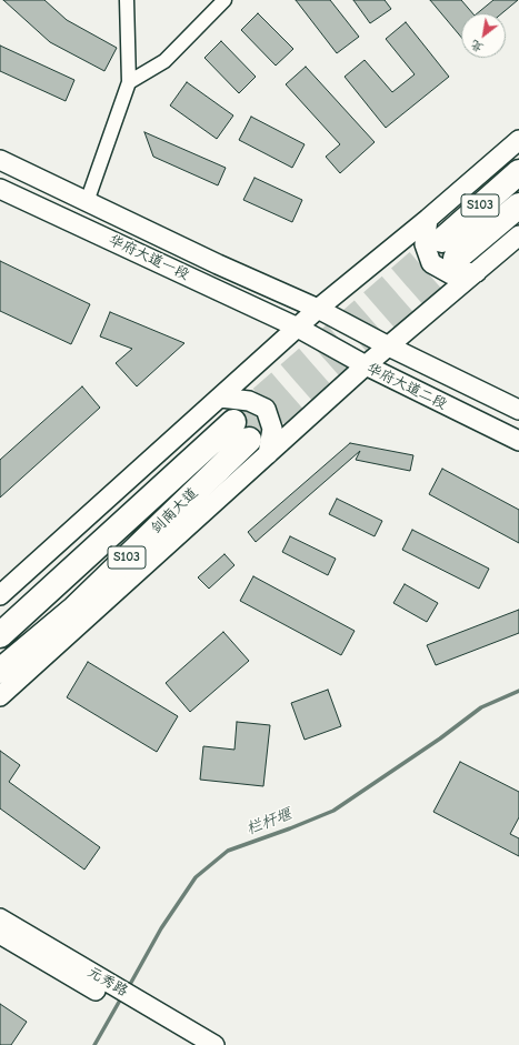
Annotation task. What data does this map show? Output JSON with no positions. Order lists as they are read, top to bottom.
{
  "streets": {
    "highway": ["S103", "剑南大道"],
    "main road": ["华府大道一段", "华府大道二段", "元秀路"]
  },
  "crossings": [
    ["华府大道一段", "华府大道二段"]
  ],
  "water": ["栏杆堰"],
  "north": "bottom left"
}
